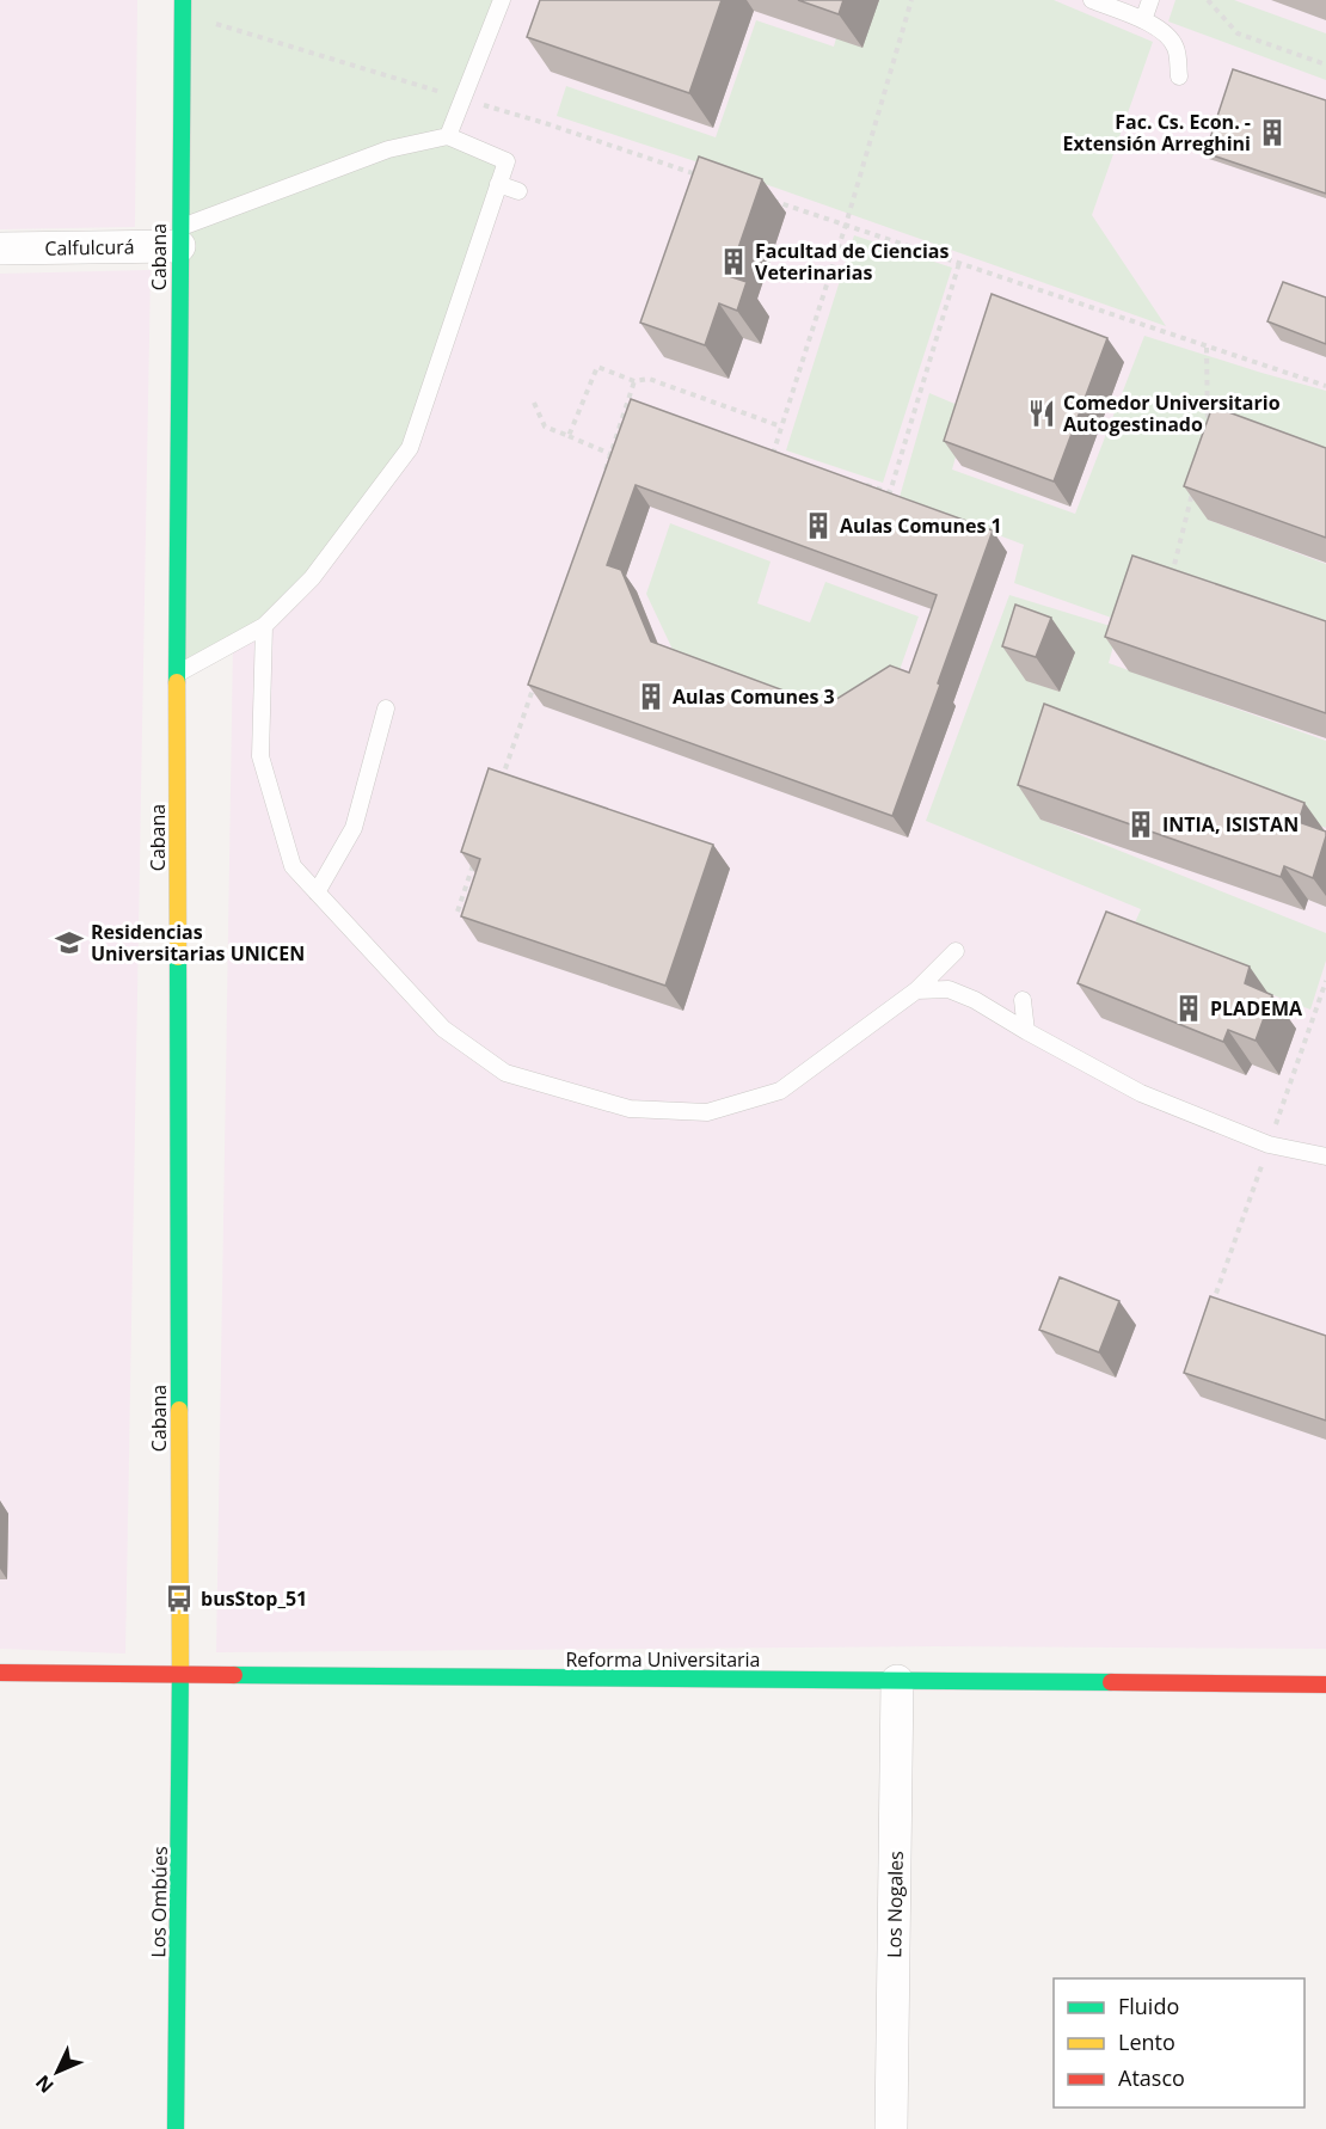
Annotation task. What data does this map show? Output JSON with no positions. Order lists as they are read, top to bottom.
{
  "streets": {
    "street": [
      "Calfulcurá",
      "Cabana",
      "Reforma Universitaria",
      "Los Ombúes",
      "Los Nogales"
    ]
  },
  "crossings": [
    ["Calfulcurá", "Cabana"],
    ["Cabana", "Reforma Universitaria"],
    ["Cabana", "Los Ombúes"],
    ["Reforma Universitaria", "Los Ombúes"],
    ["Reforma Universitaria", "Los Nogales"]
  ],
  "places": {
    "building": [
      "Fac. Cs. Econ. - Extensión Arreghini",
      "Facultad de Ciencias Veterinarias",
      "Aulas Comunes 1",
      "Aulas Comunes 3",
      "INTIA, ISISTAN",
      "PLADEMA"
    ],
    "restaurant": ["Comedor Universitario Autogestinado"],
    "school or university": ["Residencias Universitarias UNICEN"],
    "bus stop": ["busStop_51"]
  },
  "legend": ["Fluido", "Lento", "Atasco"],
  "north": "bottom left"
}
